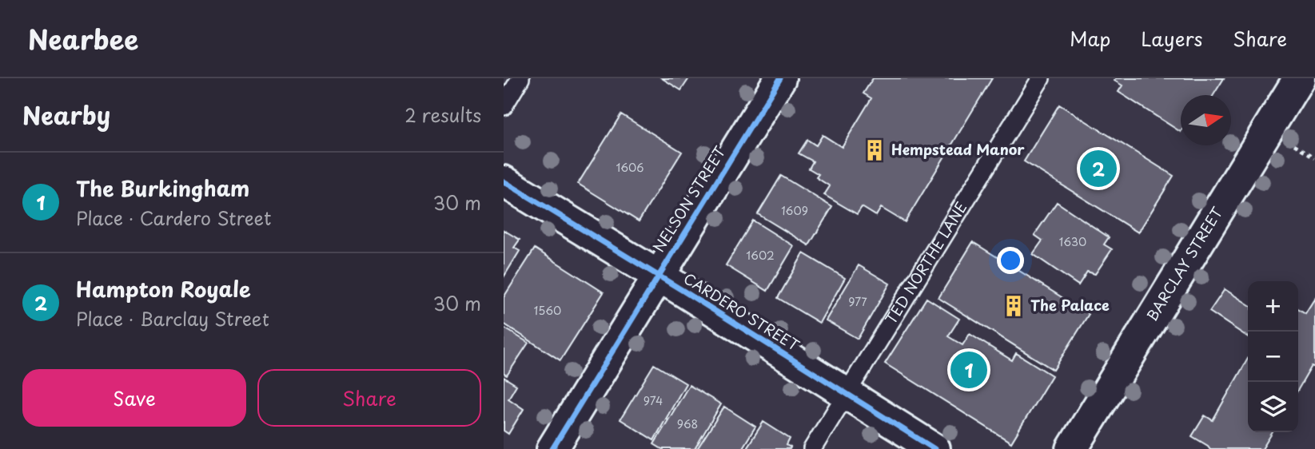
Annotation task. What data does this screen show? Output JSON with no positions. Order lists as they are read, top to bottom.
{
  "streets": {
    "street": ["NELSON STREET", "BARCLAY STREET", "CARDERO STREET"],
    "lane": ["TED NORTHE LANE"]
  },
  "crossings": [
    ["NELSON STREET", "CARDERO STREET"],
    ["TED NORTHE LANE", "CARDERO STREET"]
  ],
  "places": {
    "building": ["Hempstead Manor", "The Palace"]
  },
  "house_numbers": [
    "1606",
    "1609",
    "1630",
    "1602",
    "977",
    "1560",
    "974",
    "968"
  ],
  "north": "right",
  "page": {
    "header": "Nearbee",
    "nav": ["Map", "Layers", "Share"],
    "heading": ["Nearby", "2 results"],
    "pins": ["2", "1"],
    "list": [
      {
        "mark": "1",
        "name": "The Burkingham",
        "note": "Place · Cardero Street",
        "value": "30 m"
      },
      {
        "mark": "2",
        "name": "Hampton Royale",
        "note": "Place · Barclay Street",
        "value": "30 m"
      }
    ],
    "map_buttons": ["+", "−"],
    "buttons": ["Save", "Share"]
  }
}
